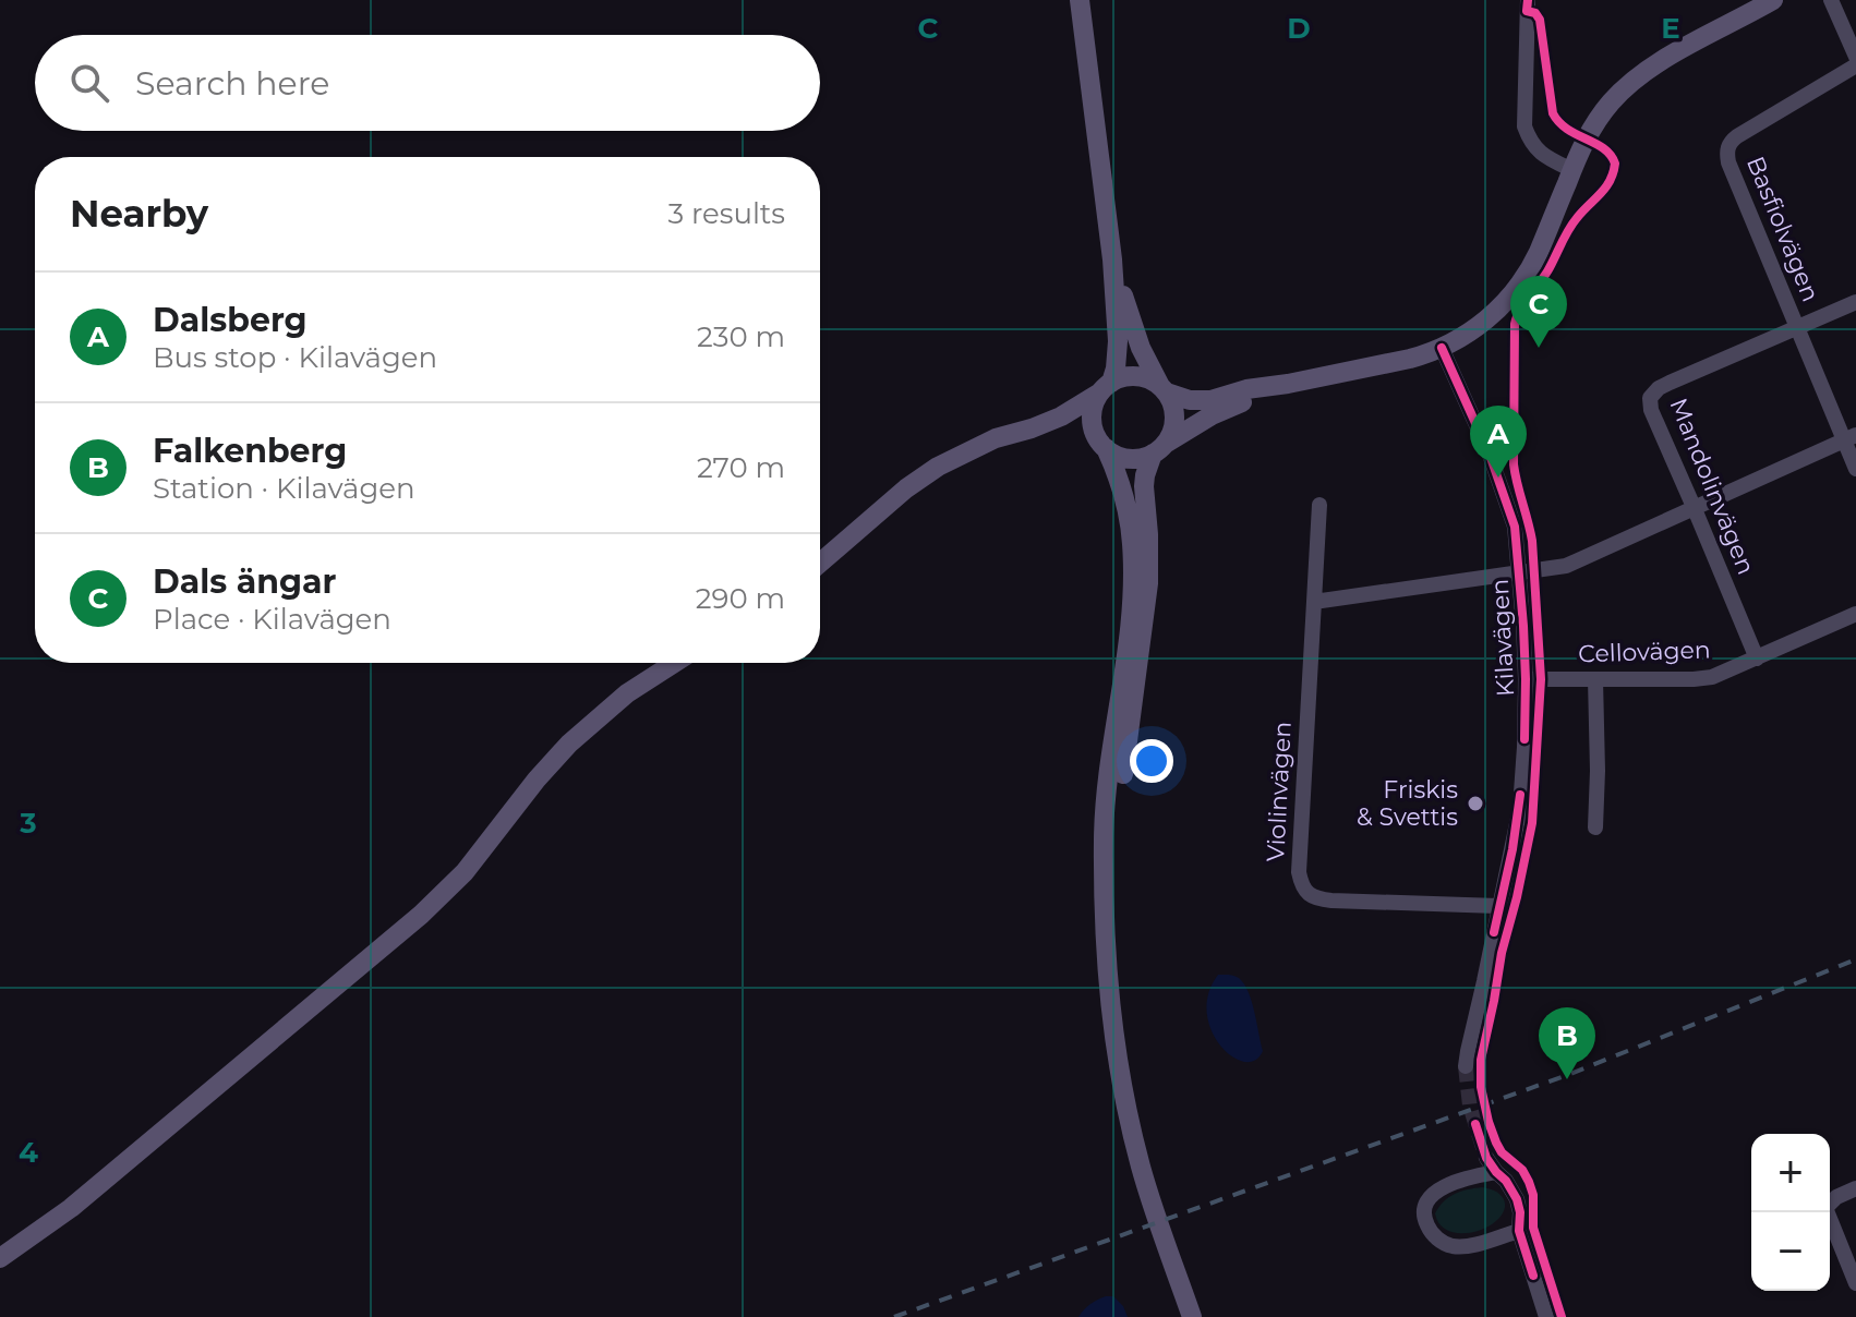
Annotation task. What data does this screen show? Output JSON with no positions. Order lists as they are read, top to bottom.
{
  "streets": {
    "street": [
      "Basfiolvägen",
      "Mandolinvägen",
      "Kilavägen",
      "Cellovägen",
      "Violinvägen"
    ]
  },
  "crossings": [
    ["Basfiolvägen", "Mandolinvägen"],
    ["Mandolinvägen", "Cellovägen"],
    ["Kilavägen", "Cellovägen"],
    ["Kilavägen", "Violinvägen"]
  ],
  "places": ["Friskis & Svettis"],
  "page": {
    "search": "Search here",
    "heading": ["Nearby", "3 results"],
    "list": [
      {
        "mark": "A",
        "name": "Dalsberg",
        "note": "Bus stop · Kilavägen",
        "value": "230 m"
      },
      {
        "mark": "B",
        "name": "Falkenberg",
        "note": "Station · Kilavägen",
        "value": "270 m"
      },
      {
        "mark": "C",
        "name": "Dals ängar",
        "note": "Place · Kilavägen",
        "value": "290 m"
      }
    ],
    "pins": ["C", "A", "B"],
    "map_buttons": ["+", "−"]
  },
  "grid": {
    "columns": ["C", "D", "E"],
    "rows": ["3", "4"]
  }
}
